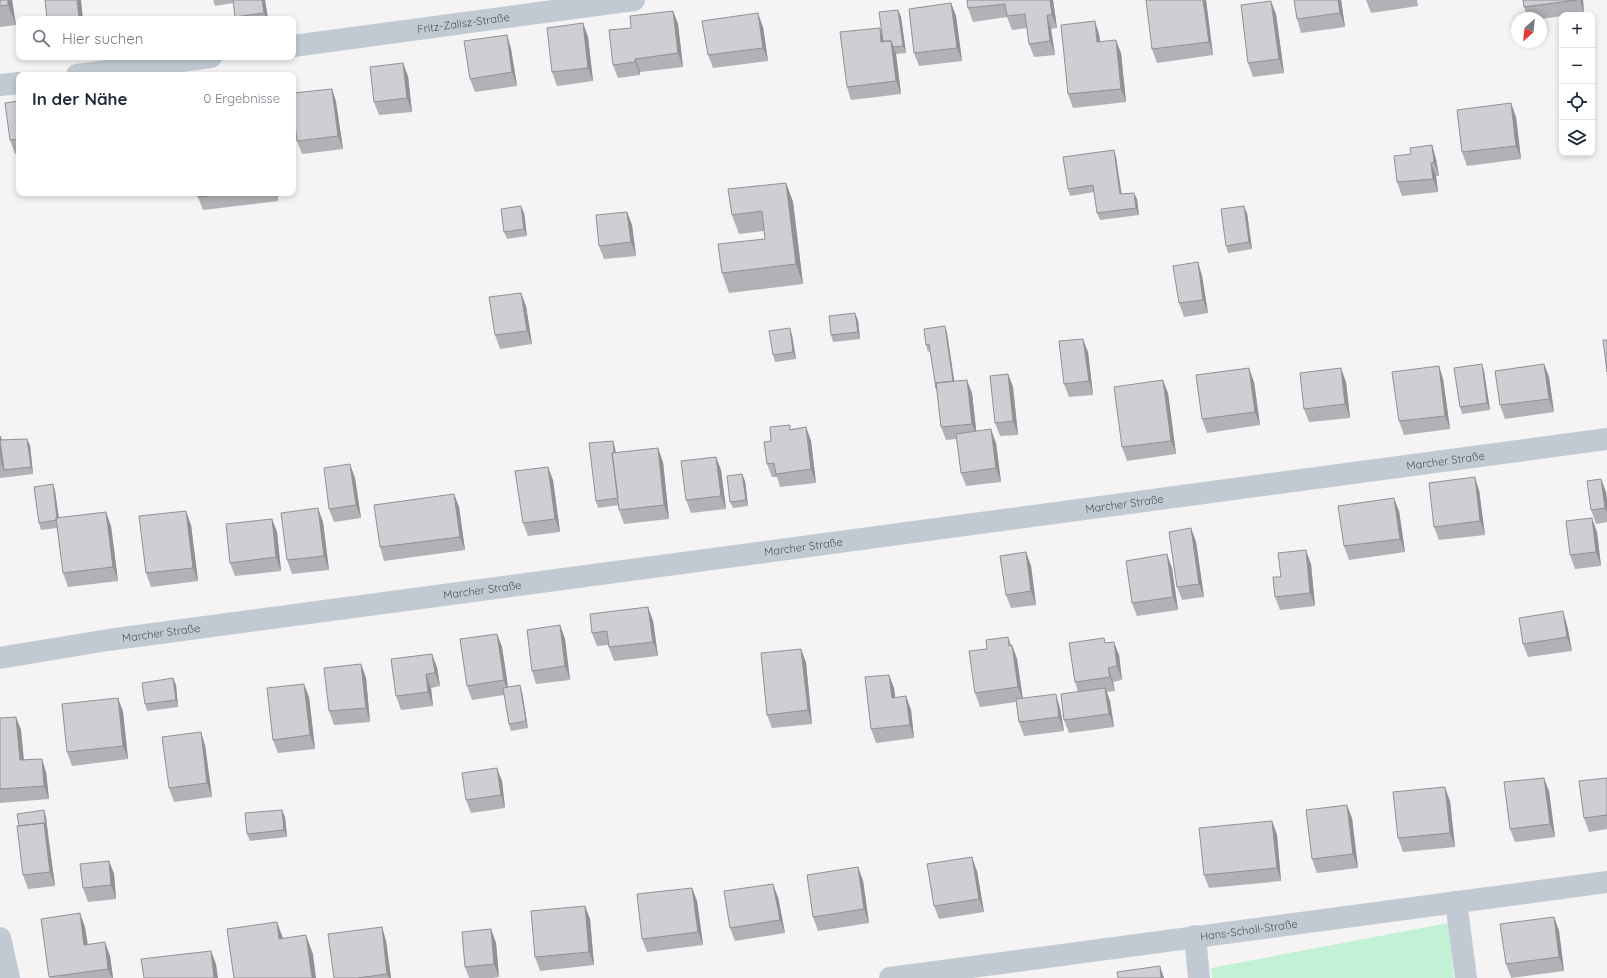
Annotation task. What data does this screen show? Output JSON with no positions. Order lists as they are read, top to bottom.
{
  "streets": {
    "street": ["Fritz-Zalisz-Straße", "Marcher Straße", "Hans-Scholl-Straße"]
  },
  "north": "bottom left",
  "page": {
    "map_buttons": ["+", "−"],
    "search": "Hier suchen",
    "heading": ["In der Nähe", "0 Ergebnisse"]
  }
}
